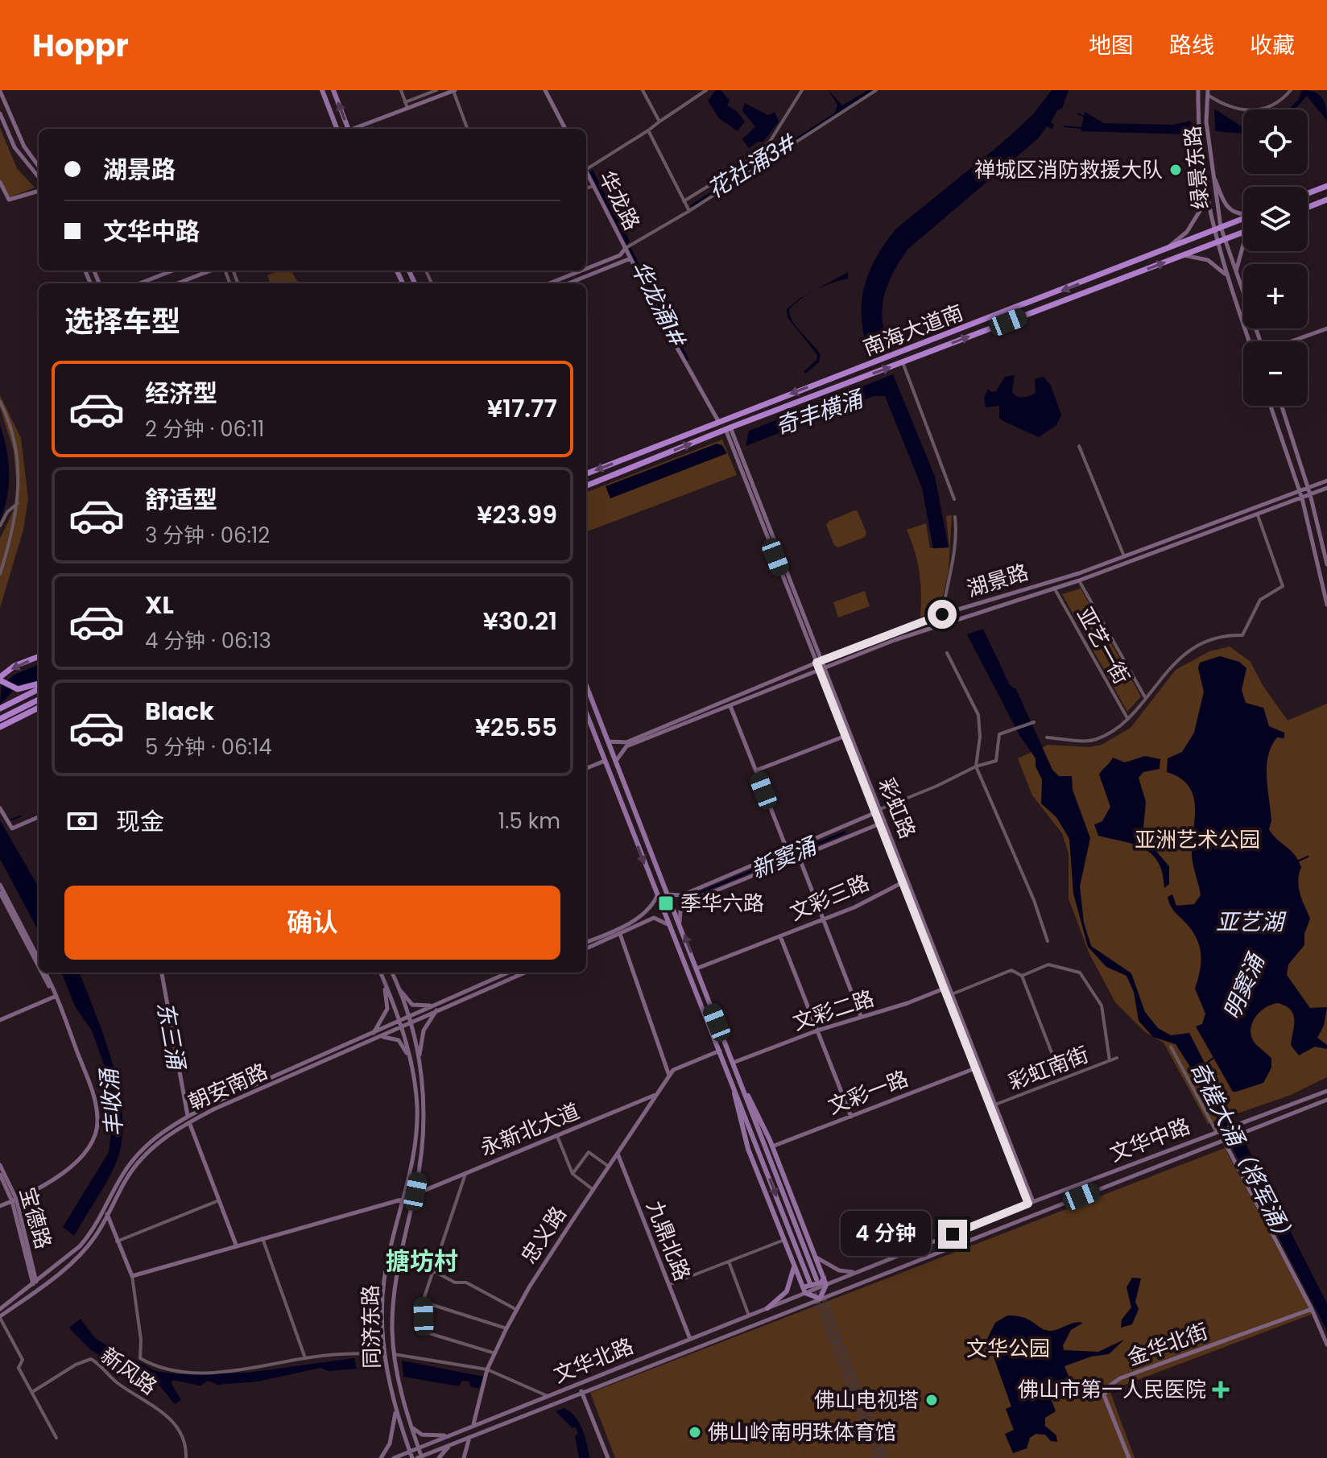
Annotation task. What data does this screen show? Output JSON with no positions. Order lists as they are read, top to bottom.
{
  "streets": {
    "highway": ["南海大道南"],
    "main road": [
      "绿景东路",
      "华龙路",
      "湖景路",
      "彩虹路",
      "文彩三路",
      "文彩二路",
      "朝安南路",
      "文彩一路",
      "永新北大道",
      "文华中路",
      "宝德路",
      "忠义路",
      "九鼎北路",
      "同济东路",
      "金华北街",
      "文华北路"
    ],
    "street": ["亚艺一街", "彩虹南街", "新风路"]
  },
  "crossings": [
    ["绿景东路", "南海大道南"],
    ["华龙路", "南海大道南"],
    ["南海大道南", "彩虹路"],
    ["湖景路", "亚艺一街"],
    ["湖景路", "彩虹路"],
    ["彩虹路", "文彩三路"],
    ["彩虹路", "文彩二路"],
    ["彩虹路", "彩虹南街"],
    ["彩虹路", "文彩一路"],
    ["彩虹路", "文华中路"],
    ["朝安南路", "宝德路"],
    ["朝安南路", "同济东路"],
    ["永新北大道", "忠义路"],
    ["永新北大道", "同济东路"],
    ["文华中路", "文华北路"],
    ["忠义路", "九鼎北路"],
    ["忠义路", "文华北路"],
    ["九鼎北路", "文华北路"],
    ["同济东路", "文华北路"]
  ],
  "districts": ["搪坊村"],
  "water": [
    "花社涌3#",
    "华龙涌1#",
    "奇丰横涌",
    "新窦涌",
    "亚艺湖",
    "明窦涌",
    "东三涌",
    "丰收涌",
    "奇槎大涌（将军涌）"
  ],
  "parks": ["亚洲艺术公园", "文华公园"],
  "places": {
    "other": ["禅城区消防救援大队", "佛山电视塔", "佛山岭南明珠体育馆"],
    "transit": ["季华六路"],
    "health": ["佛山市第一人民医院"]
  },
  "page": {
    "header": "Hoppr",
    "nav": ["地图", "路线", "收藏"],
    "map_buttons": ["+", "−"],
    "banner": ["湖景路", "文华中路"],
    "heading": "选择车型",
    "list": [
      {
        "name": "经济型",
        "note": "2 分钟 · 06:11",
        "value": "¥17.77"
      },
      {
        "name": "舒适型",
        "note": "3 分钟 · 06:12",
        "value": "¥23.99"
      },
      {
        "name": "XL",
        "note": "4 分钟 · 06:13",
        "value": "¥30.21"
      },
      {
        "name": "Black",
        "note": "5 分钟 · 06:14",
        "value": "¥25.55"
      }
    ],
    "pay": ["现金", "1.5 km"],
    "buttons": "确认",
    "bubble": "4 分钟"
  }
}
